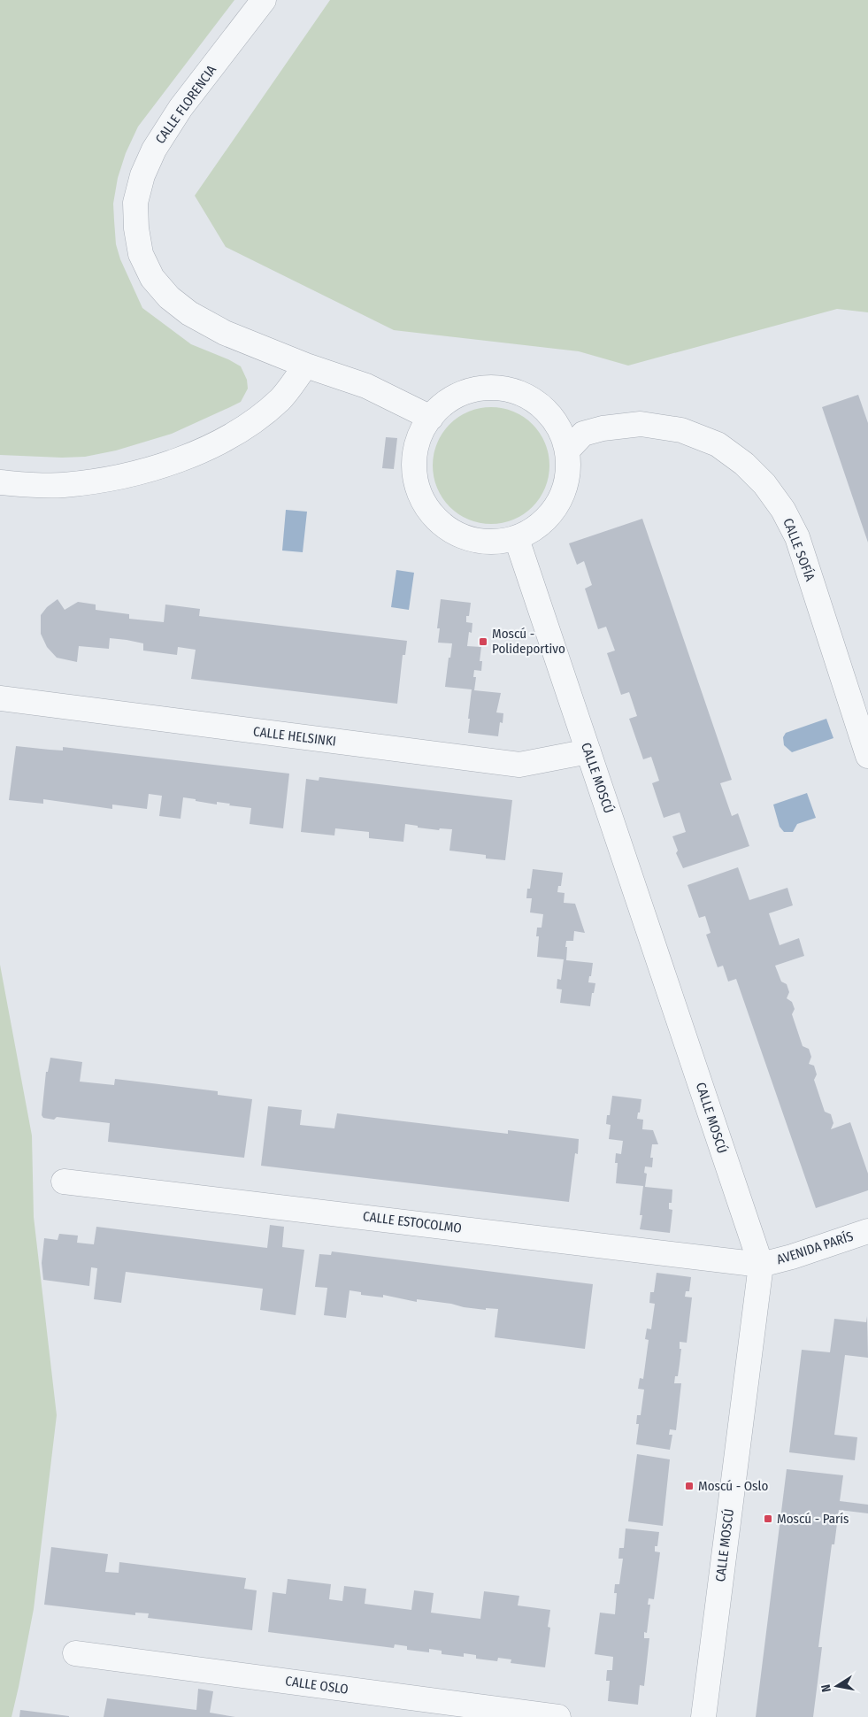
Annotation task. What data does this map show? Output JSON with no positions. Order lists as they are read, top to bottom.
{
  "streets": {
    "street": [
      "CALLE FLORENCIA",
      "CALLE SOFÍA",
      "CALLE HELSINKI",
      "CALLE MOSCÚ",
      "CALLE ESTOCOLMO",
      "AVENIDA PARÍS",
      "CALLE OSLO"
    ]
  },
  "crossings": [
    ["CALLE FLORENCIA", "CALLE SOFÍA"],
    ["CALLE FLORENCIA", "CALLE MOSCÚ"],
    ["CALLE SOFÍA", "CALLE MOSCÚ"],
    ["CALLE HELSINKI", "CALLE MOSCÚ"],
    ["CALLE MOSCÚ", "CALLE ESTOCOLMO"],
    ["CALLE MOSCÚ", "AVENIDA PARÍS"],
    ["CALLE ESTOCOLMO", "AVENIDA PARÍS"]
  ],
  "places": {
    "transit": ["Moscú - Polideportivo", "Moscú - Oslo", "Moscú - París"]
  },
  "north": "left"
}
